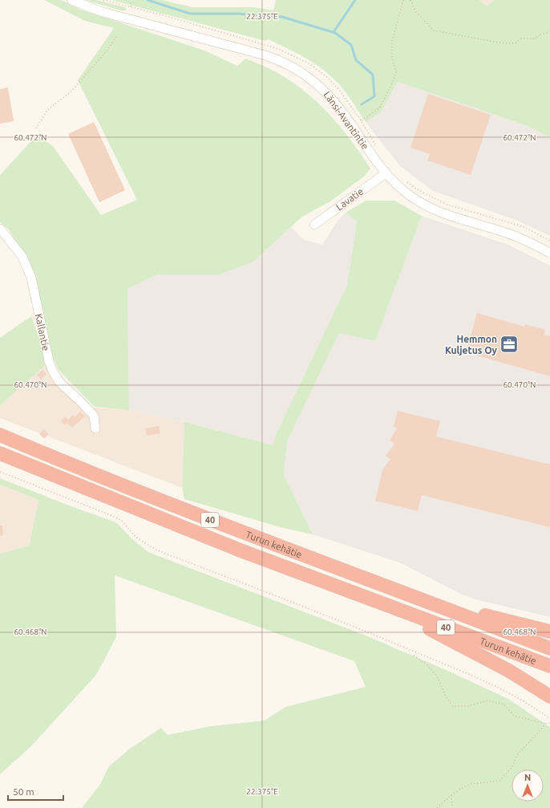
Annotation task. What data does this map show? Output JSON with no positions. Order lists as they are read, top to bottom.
{
  "streets": {
    "highway": ["40", "Turun kehätie"],
    "street": ["Länsi-Avantintie", "Lavatie", "Kallantie"]
  },
  "crossings": [
    ["Länsi-Avantintie", "Lavatie"]
  ],
  "places": {
    "office": ["Hemmon Kuljetus Oy"]
  },
  "scale_bar": "50 m",
  "north": "top",
  "coordinates": [
    "22.375°E",
    "60.472°N",
    "60.470°N",
    "60.468°N"
  ]
}
